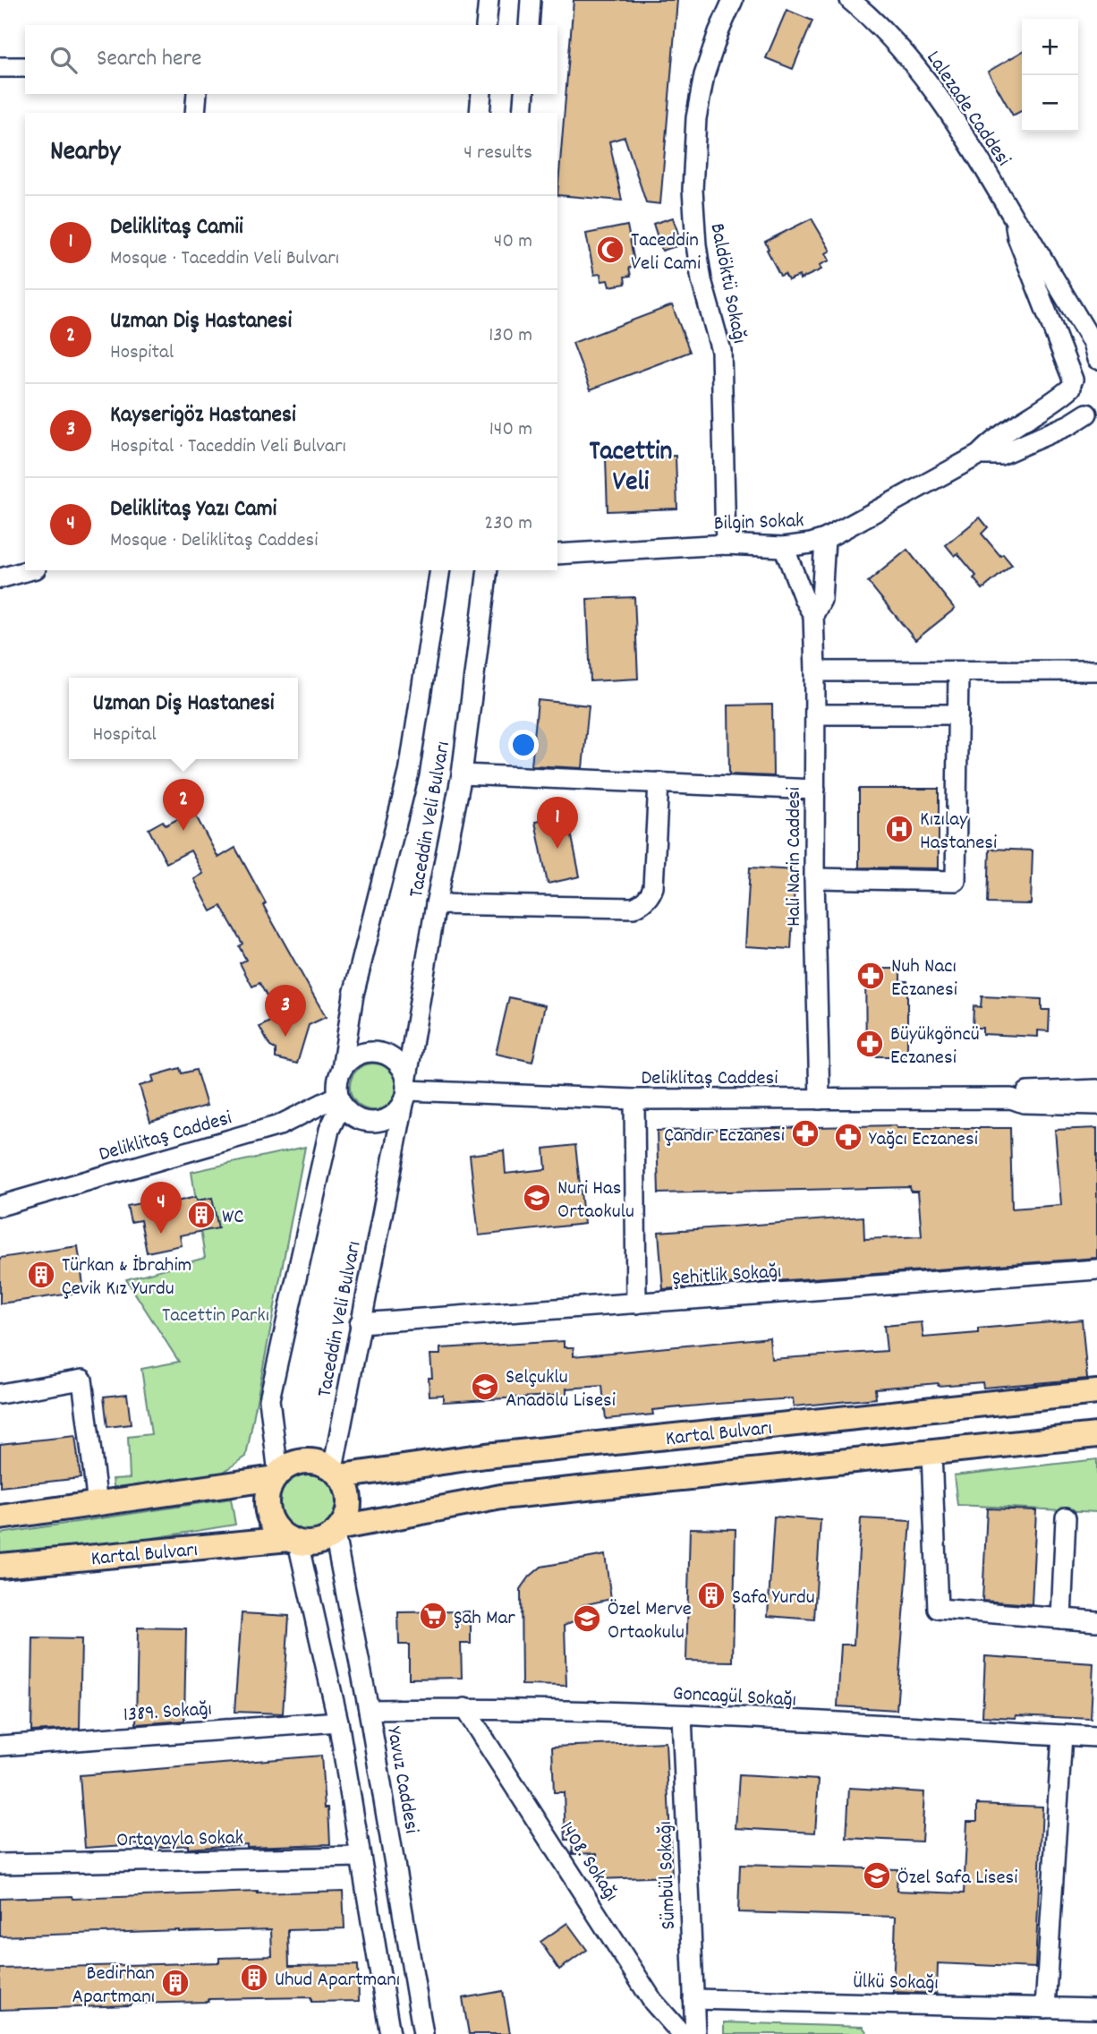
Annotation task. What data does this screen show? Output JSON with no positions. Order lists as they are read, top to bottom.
{
  "streets": {
    "main road": ["Kartal Bulvarı"],
    "street": [
      "Lalezade Caddesi",
      "Baldöktü Sokağı",
      "Bilgin Sokak",
      "Taceddin Veli Bulvarı",
      "Hali Narin Caddesi",
      "Deliklitaş Caddesi",
      "Şehitlik Sokağı",
      "Goncagül Sokağı",
      "1389. Sokağı",
      "Yavuz Caddesi",
      "Ortayayla Sokak",
      "1408. Sokağı",
      "Sümbül Sokağı",
      "Ülkü Sokağı"
    ]
  },
  "crossings": [
    ["Lalezade Caddesi", "Bilgin Sokak"],
    ["Baldöktü Sokağı", "Bilgin Sokak"],
    ["Bilgin Sokak", "Hali Narin Caddesi"],
    ["Taceddin Veli Bulvarı", "Deliklitaş Caddesi"],
    ["Taceddin Veli Bulvarı", "Şehitlik Sokağı"],
    ["Taceddin Veli Bulvarı", "Kartal Bulvarı"],
    ["Taceddin Veli Bulvarı", "Yavuz Caddesi"],
    ["Hali Narin Caddesi", "Deliklitaş Caddesi"],
    ["Kartal Bulvarı", "Yavuz Caddesi"],
    ["Goncagül Sokağı", "Yavuz Caddesi"],
    ["Goncagül Sokağı", "1408. Sokağı"],
    ["Goncagül Sokağı", "Sümbül Sokağı"],
    ["Sümbül Sokağı", "Ülkü Sokağı"]
  ],
  "districts": ["Tacettin Veli"],
  "parks": ["Tacettin Parkı"],
  "places": {
    "mosque": ["Taceddin Veli Cami"],
    "hospital": ["Kızılay Hastanesi"],
    "pharmacy": [
      "Nuh Nacı Eczanesi",
      "Büyükgöncü Eczanesi",
      "Çandır Eczanesi",
      "Yağcı Eczanesi"
    ],
    "school or university": [
      "Nuri Has Ortaokulu",
      "Selçuklu Anadolu Lisesi",
      "Özel Merve Ortaokulu",
      "Özel Safa Lisesi"
    ],
    "building": [
      "WC",
      "Türkan & İbrahim Çevik Kız Yurdu",
      "Safa Yurdu",
      "Uhud Apartmanı",
      "Bedirhan Apartmanı"
    ],
    "supermarket": ["Şah Mar"]
  },
  "page": {
    "map_buttons": ["+", "−"],
    "search": "Search here",
    "heading": ["Nearby", "4 results"],
    "list": [
      {
        "mark": "1",
        "name": "Deliklitaş Camii",
        "note": "Mosque · Taceddin Veli Bulvarı",
        "value": "40 m"
      },
      {
        "mark": "2",
        "name": "Uzman Diş Hastanesi",
        "note": "Hospital",
        "value": "130 m"
      },
      {
        "mark": "3",
        "name": "Kayserigöz Hastanesi",
        "note": "Hospital · Taceddin Veli Bulvarı",
        "value": "140 m"
      },
      {
        "mark": "4",
        "name": "Deliklitaş Yazı Cami",
        "note": "Mosque · Deliklitaş Caddesi",
        "value": "230 m"
      }
    ],
    "popup": ["Uzman Diş Hastanesi", "Hospital"],
    "pins": [
      "2",
      "1",
      "3",
      "4"
    ]
  }
}
